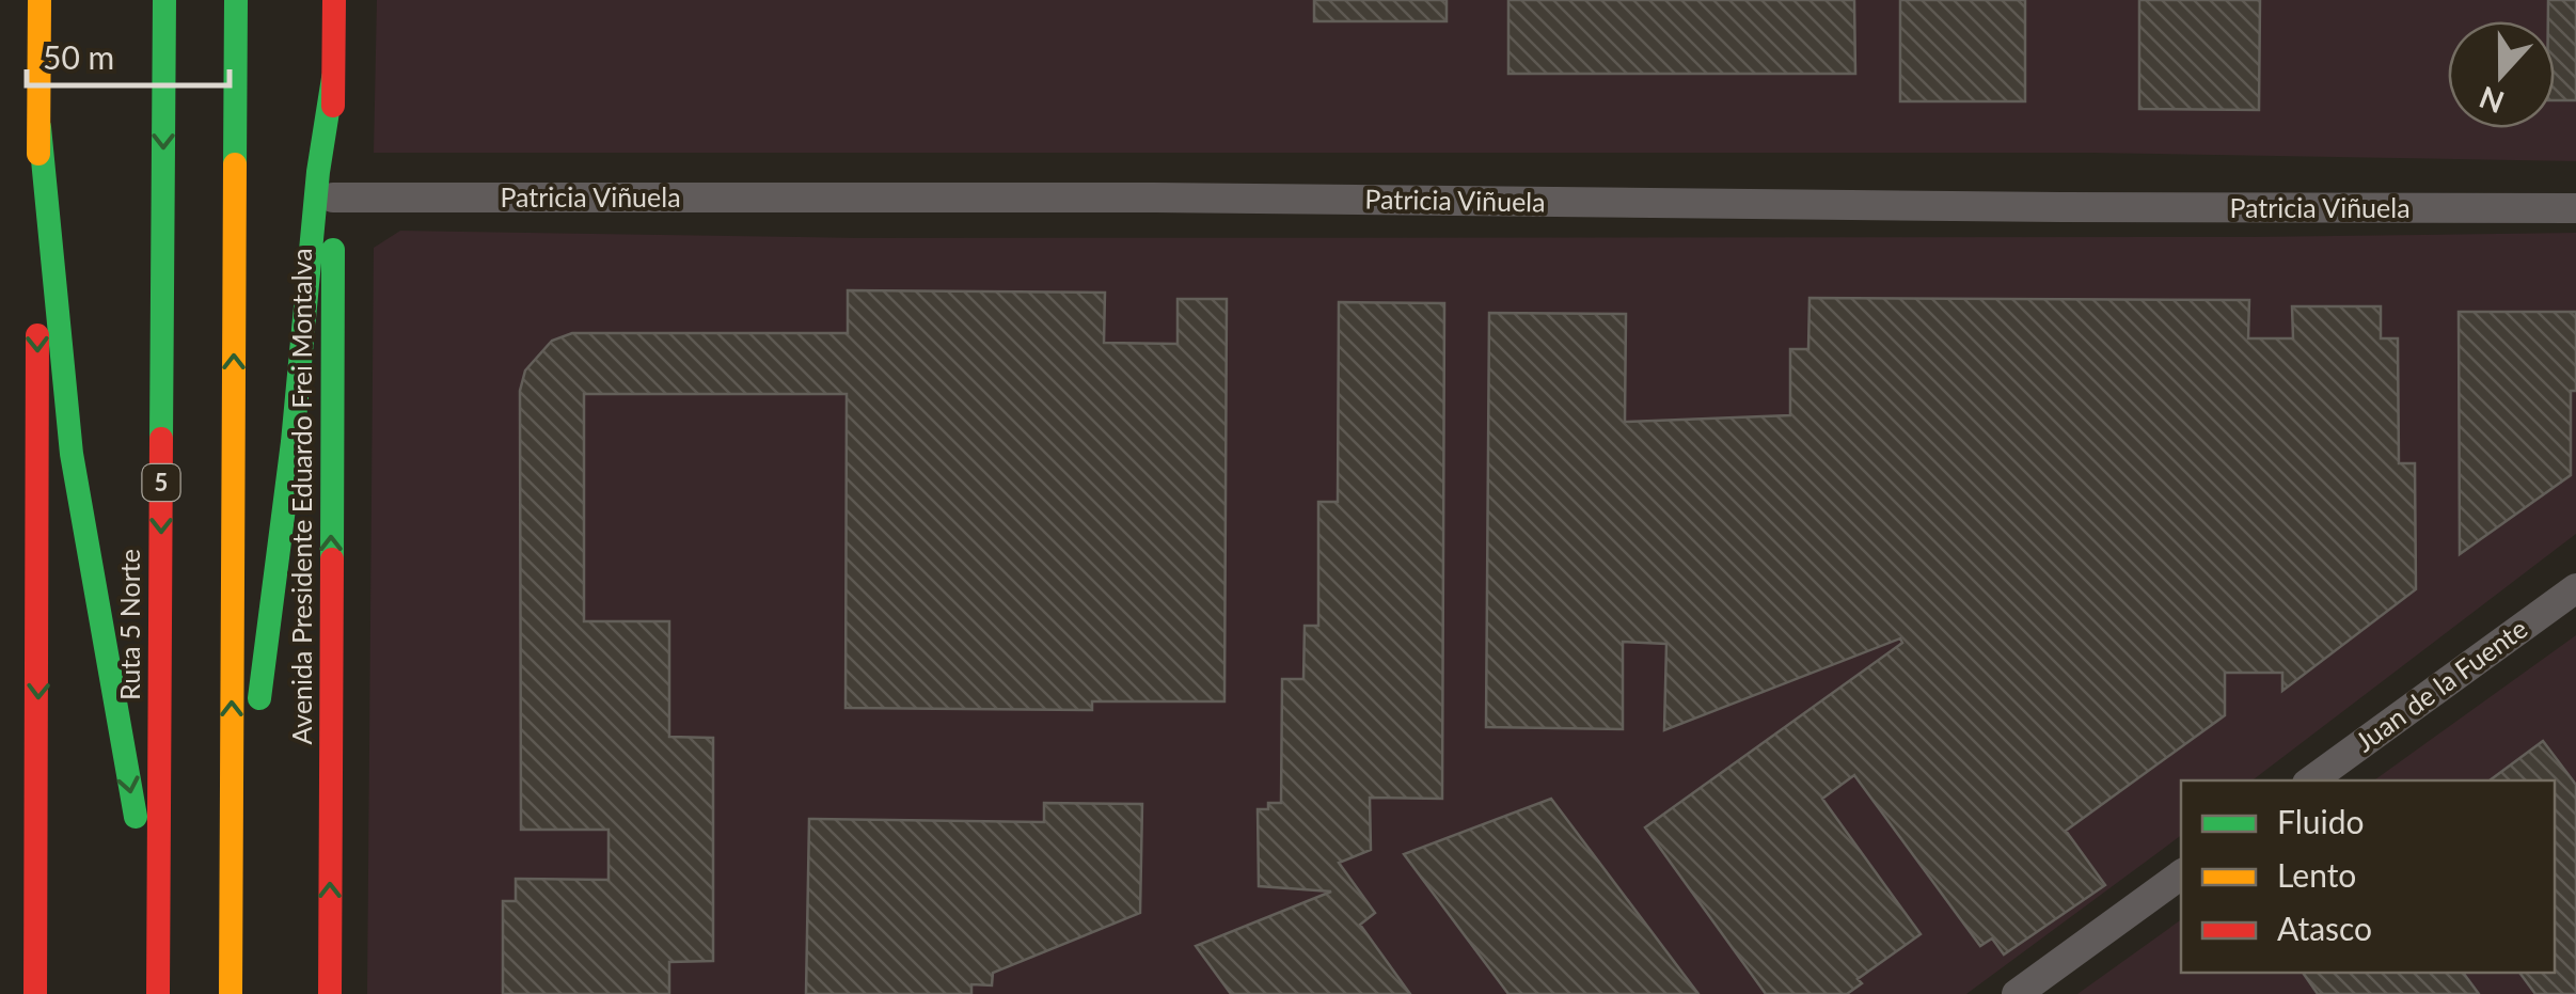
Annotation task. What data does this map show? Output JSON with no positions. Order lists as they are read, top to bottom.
{
  "streets": {
    "main road": ["5", "Avenida Presidente Eduardo Frei Montalva", "Ruta 5 Norte"],
    "street": ["Patricia Viñuela", "Juan de la Fuente"]
  },
  "crossings": [
    ["Patricia Viñuela", "Avenida Presidente Eduardo Frei Montalva"]
  ],
  "legend": ["Fluido", "Lento", "Atasco"],
  "scale_bar": "50 m",
  "north": "bottom"
}
